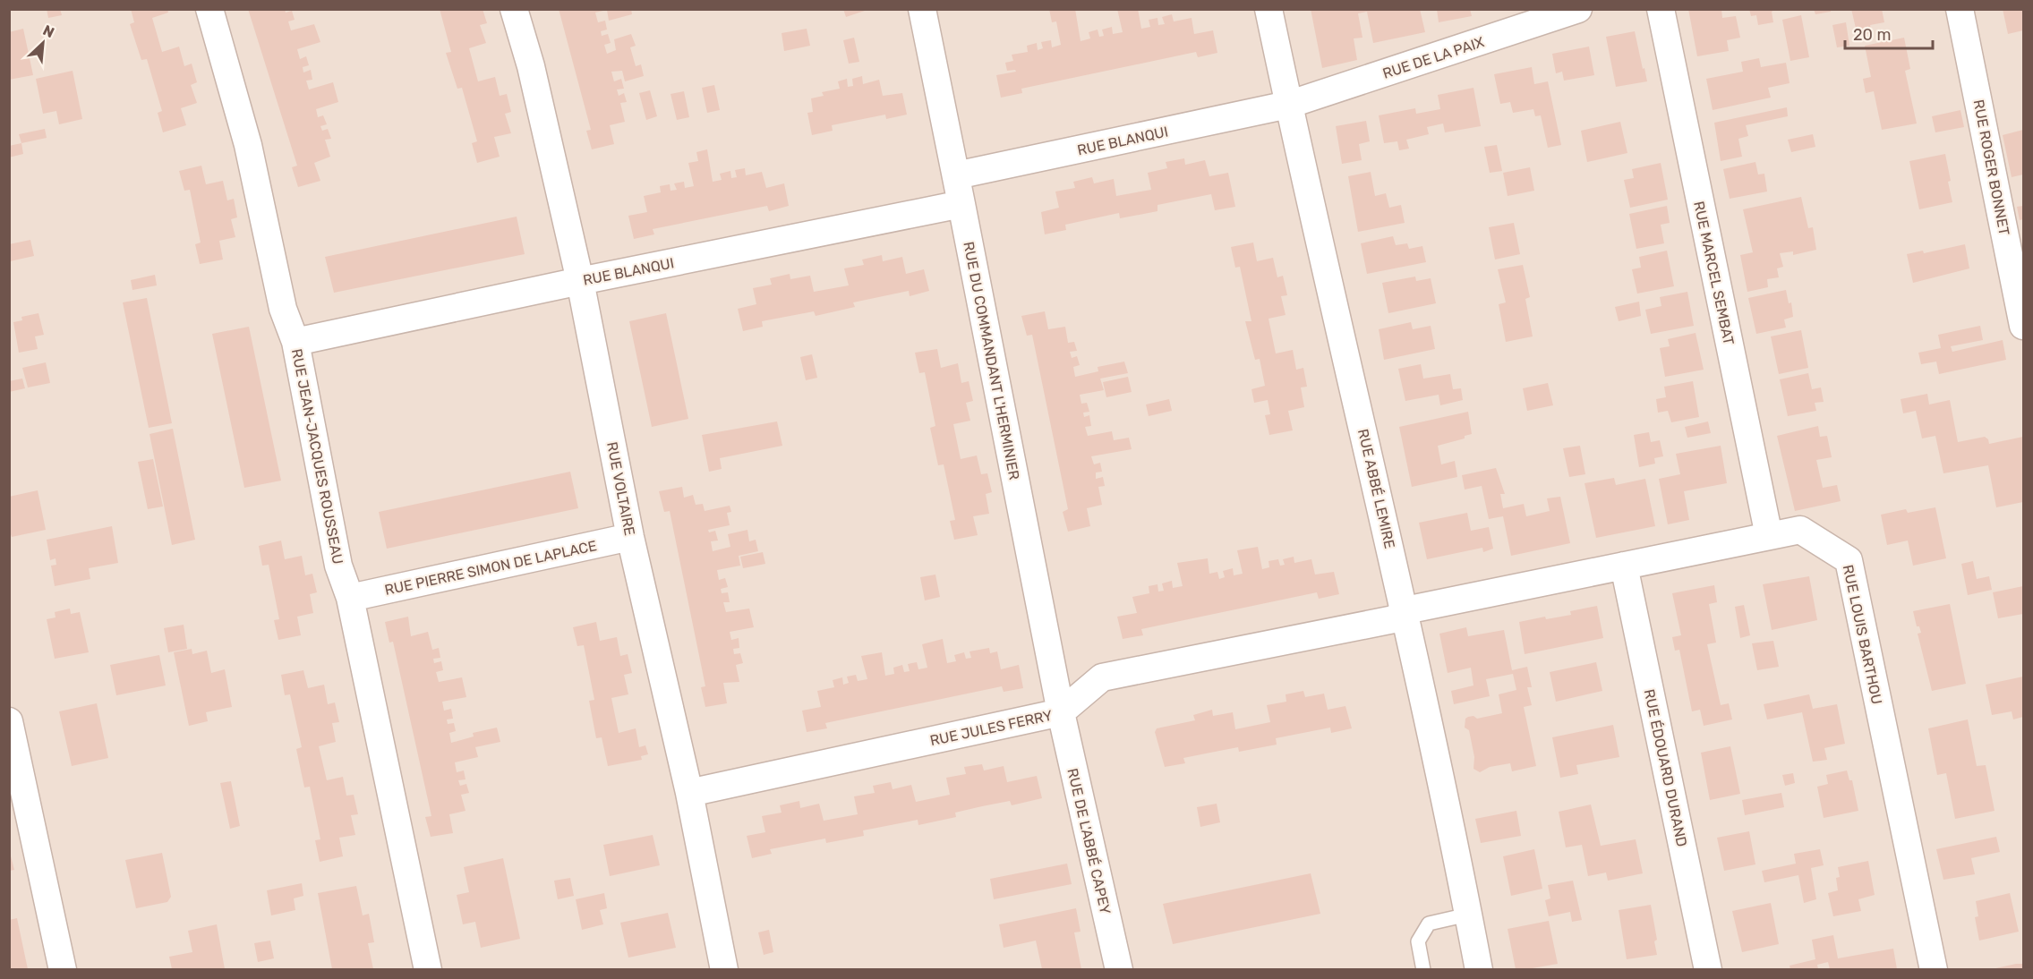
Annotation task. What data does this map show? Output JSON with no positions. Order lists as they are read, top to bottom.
{
  "streets": {
    "street": [
      "RUE DE LA PAIX",
      "RUE BLANQUI",
      "RUE ROGER BONNET",
      "RUE MARCEL SEMBAT",
      "RUE DU COMMANDANT L'HERMINIER",
      "RUE JEAN-JACQUES ROUSSEAU",
      "RUE VOLTAIRE",
      "RUE ABBÉ LEMIRE",
      "RUE PIERRE SIMON DE LAPLACE",
      "RUE LOUIS BARTHOU",
      "RUE JULES FERRY",
      "RUE ÉDOUARD DURAND",
      "RUE DE L'ABBÉ CAPEY"
    ]
  },
  "crossings": [
    ["RUE DE LA PAIX", "RUE BLANQUI"],
    ["RUE DE LA PAIX", "RUE ABBÉ LEMIRE"],
    ["RUE BLANQUI", "RUE DU COMMANDANT L'HERMINIER"],
    ["RUE BLANQUI", "RUE JEAN-JACQUES ROUSSEAU"],
    ["RUE BLANQUI", "RUE VOLTAIRE"],
    ["RUE BLANQUI", "RUE ABBÉ LEMIRE"],
    ["RUE MARCEL SEMBAT", "RUE LOUIS BARTHOU"],
    ["RUE DU COMMANDANT L'HERMINIER", "RUE JULES FERRY"],
    ["RUE DU COMMANDANT L'HERMINIER", "RUE DE L'ABBÉ CAPEY"],
    ["RUE JEAN-JACQUES ROUSSEAU", "RUE PIERRE SIMON DE LAPLACE"],
    ["RUE VOLTAIRE", "RUE PIERRE SIMON DE LAPLACE"],
    ["RUE VOLTAIRE", "RUE JULES FERRY"],
    ["RUE ABBÉ LEMIRE", "RUE LOUIS BARTHOU"],
    ["RUE ABBÉ LEMIRE", "RUE JULES FERRY"],
    ["RUE LOUIS BARTHOU", "RUE JULES FERRY"],
    ["RUE LOUIS BARTHOU", "RUE ÉDOUARD DURAND"],
    ["RUE JULES FERRY", "RUE DE L'ABBÉ CAPEY"]
  ],
  "scale_bar": "20 m",
  "north": "top right"
}
